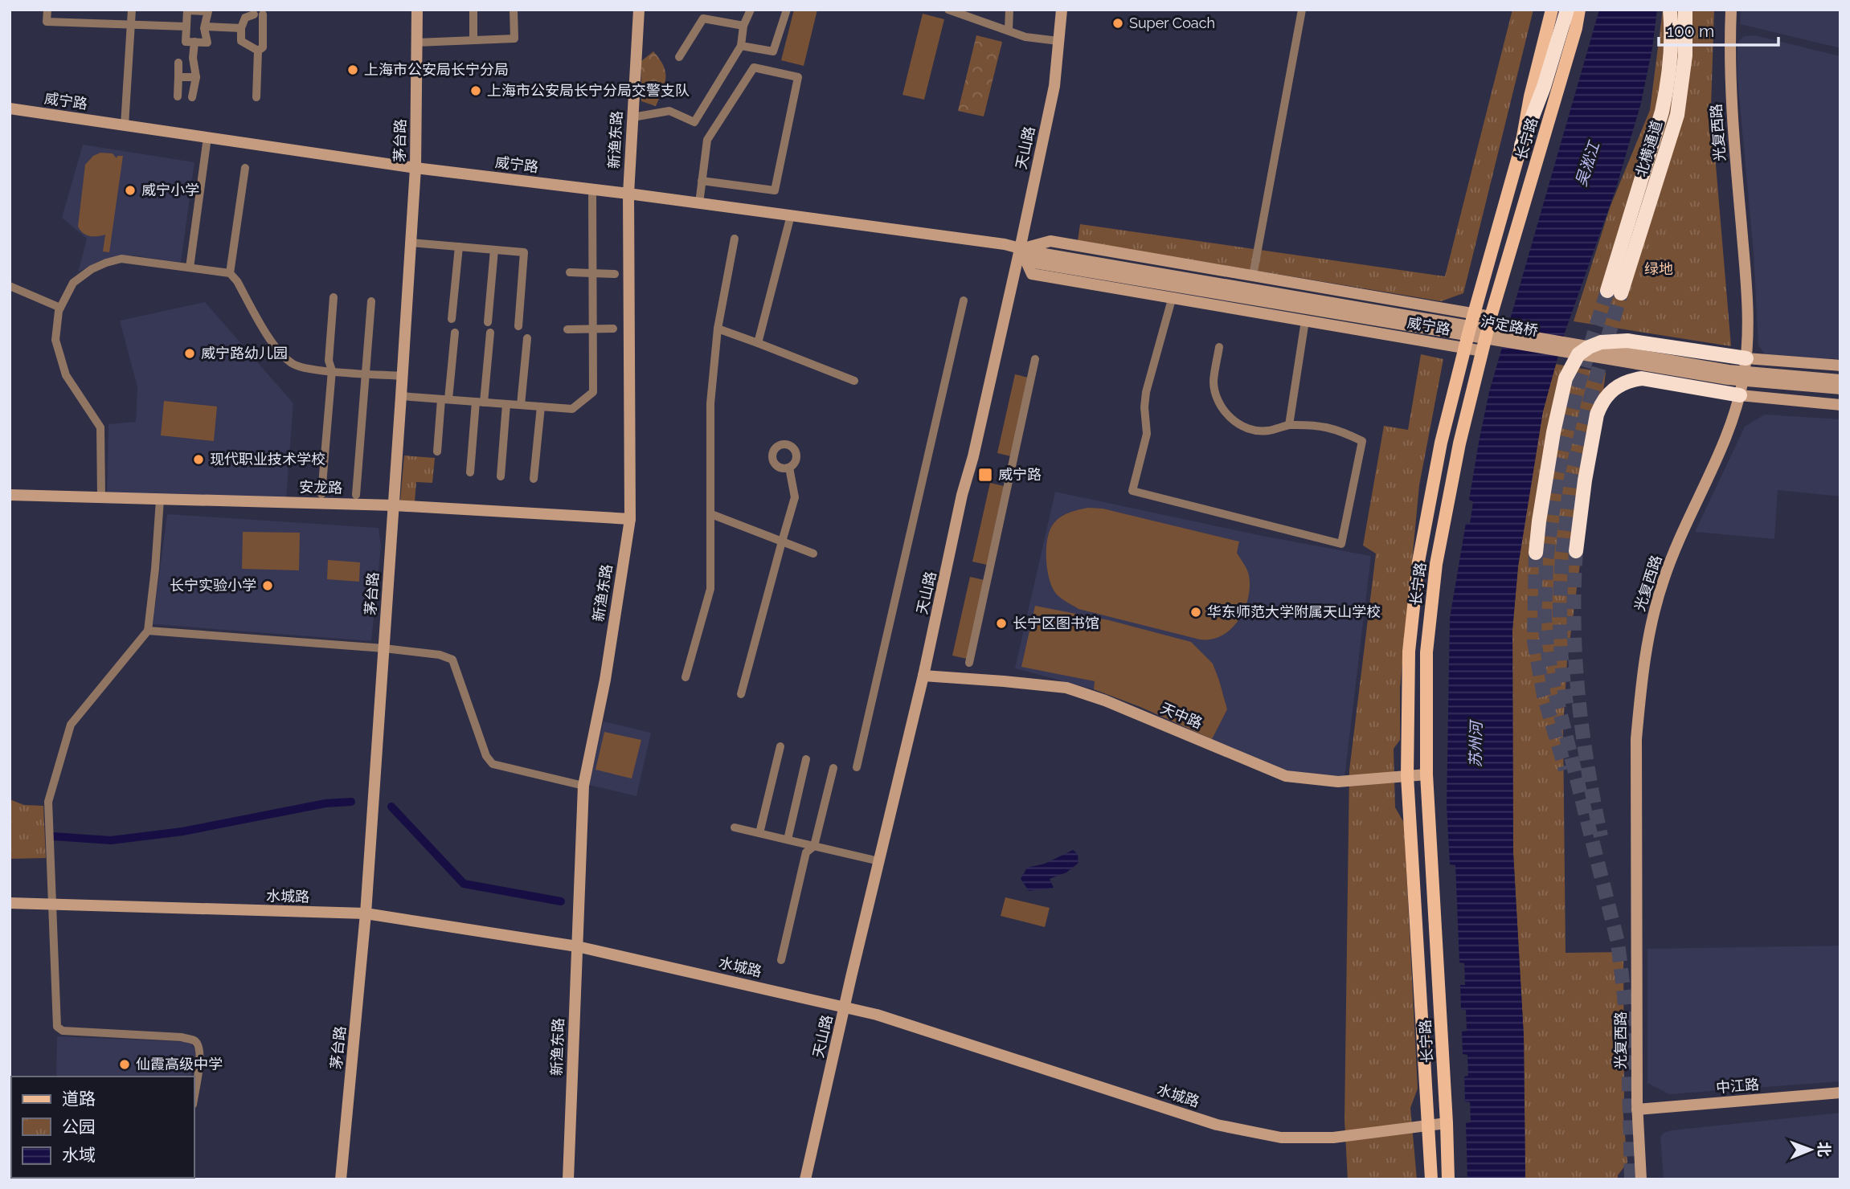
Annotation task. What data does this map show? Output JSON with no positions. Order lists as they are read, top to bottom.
{
  "streets": {
    "highway": ["北横通道"],
    "main road": ["长宁路"],
    "street": [
      "威宁路",
      "光复西路",
      "新渔东路",
      "茅台路",
      "天山路",
      "泸定路桥",
      "安龙路",
      "天中路",
      "水城路",
      "中江路"
    ]
  },
  "crossings": [
    ["威宁路", "长宁路"],
    ["威宁路", "新渔东路"],
    ["威宁路", "茅台路"],
    ["威宁路", "天山路"],
    ["威宁路", "泸定路桥"],
    ["光复西路", "中江路"],
    ["长宁路", "天中路"],
    ["长宁路", "水城路"],
    ["新渔东路", "安龙路"],
    ["新渔东路", "水城路"],
    ["茅台路", "安龙路"],
    ["茅台路", "水城路"],
    ["天山路", "天中路"],
    ["天山路", "水城路"]
  ],
  "water": ["吴淞江", "苏州河"],
  "parks": ["绿地"],
  "places": {
    "other": [
      "Super Coach",
      "上海市公安局长宁分局",
      "上海市公安局长宁分局交警支队",
      "威宁小学",
      "威宁路幼儿园",
      "现代职业技术学校",
      "长宁实验小学",
      "华东师范大学附属天山学校",
      "长宁区图书馆",
      "仙霞高级中学"
    ],
    "transit": ["威宁路"]
  },
  "legend": ["道路", "公园", "水域"],
  "scale_bar": "100 m",
  "north": "right"
}
